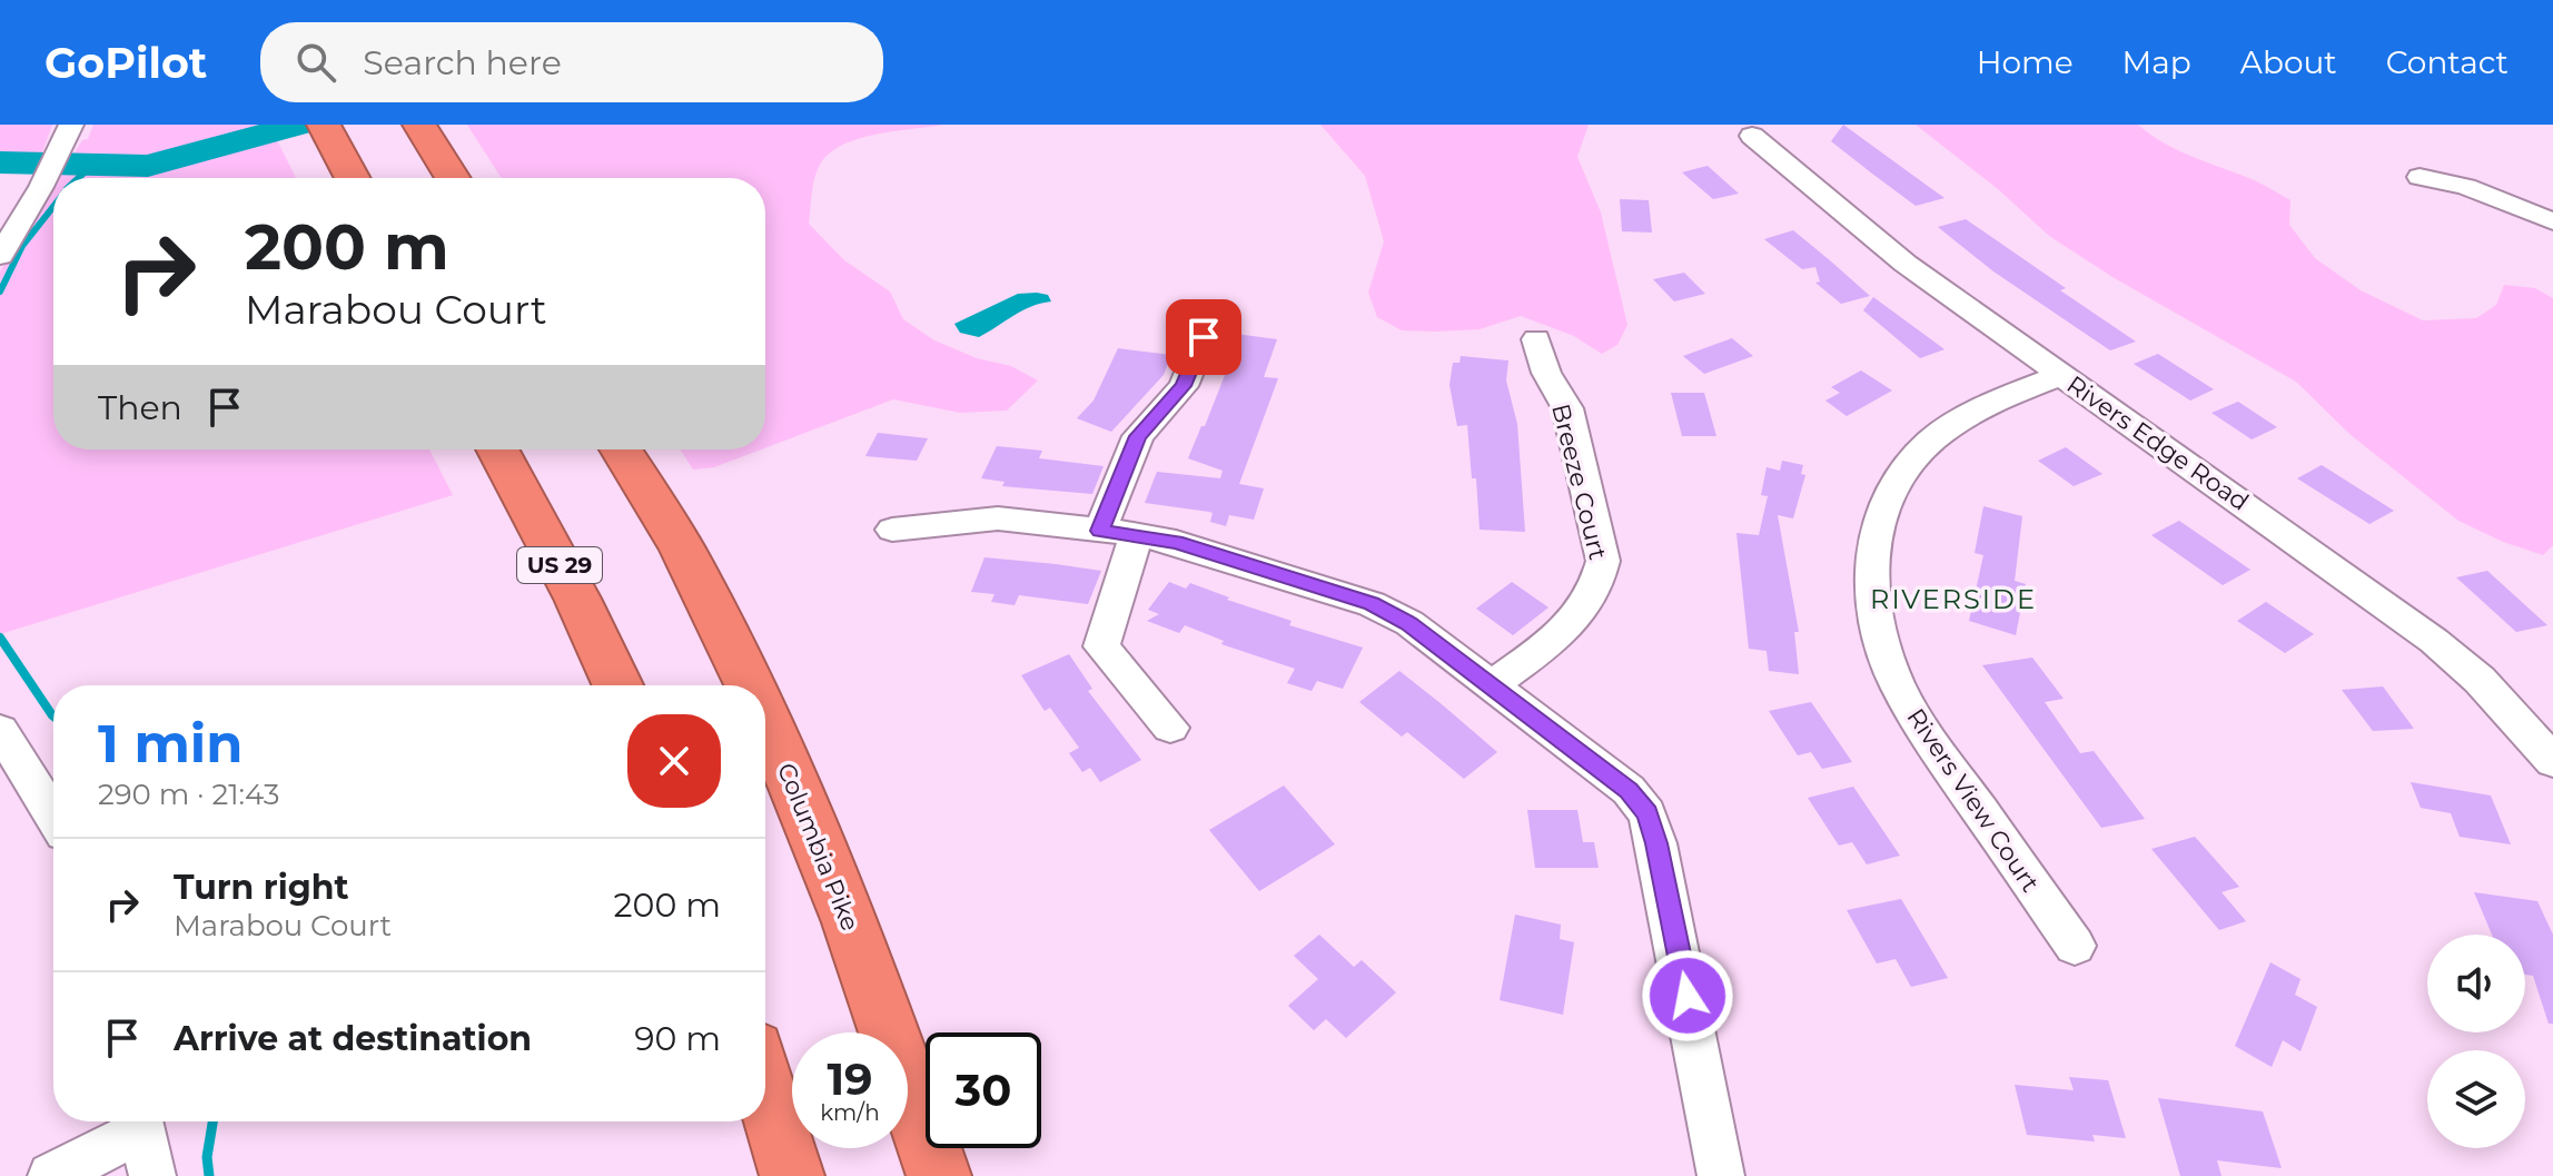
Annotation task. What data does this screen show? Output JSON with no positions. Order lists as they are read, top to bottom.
{
  "streets": {
    "highway": ["US 29", "Columbia Pike"],
    "street": ["Rivers Edge Road", "Breeze Court", "Rivers View Court"]
  },
  "crossings": [
    ["Rivers Edge Road", "Rivers View Court"]
  ],
  "districts": ["RIVERSIDE"],
  "page": {
    "header": "GoPilot",
    "search": "Search here",
    "nav": [
      "Home",
      "Map",
      "About",
      "Contact"
    ],
    "turn": ["200 m", "Marabou Court"],
    "then": "Then",
    "heading": ["1 min", "290 m · 21:43"],
    "list": [
      {
        "name": "Turn right",
        "note": "Marabou Court",
        "value": "200 m"
      },
      {
        "name": "Arrive at destination",
        "value": "90 m"
      }
    ],
    "speed": "19 km/h",
    "limit": "30"
  }
}
